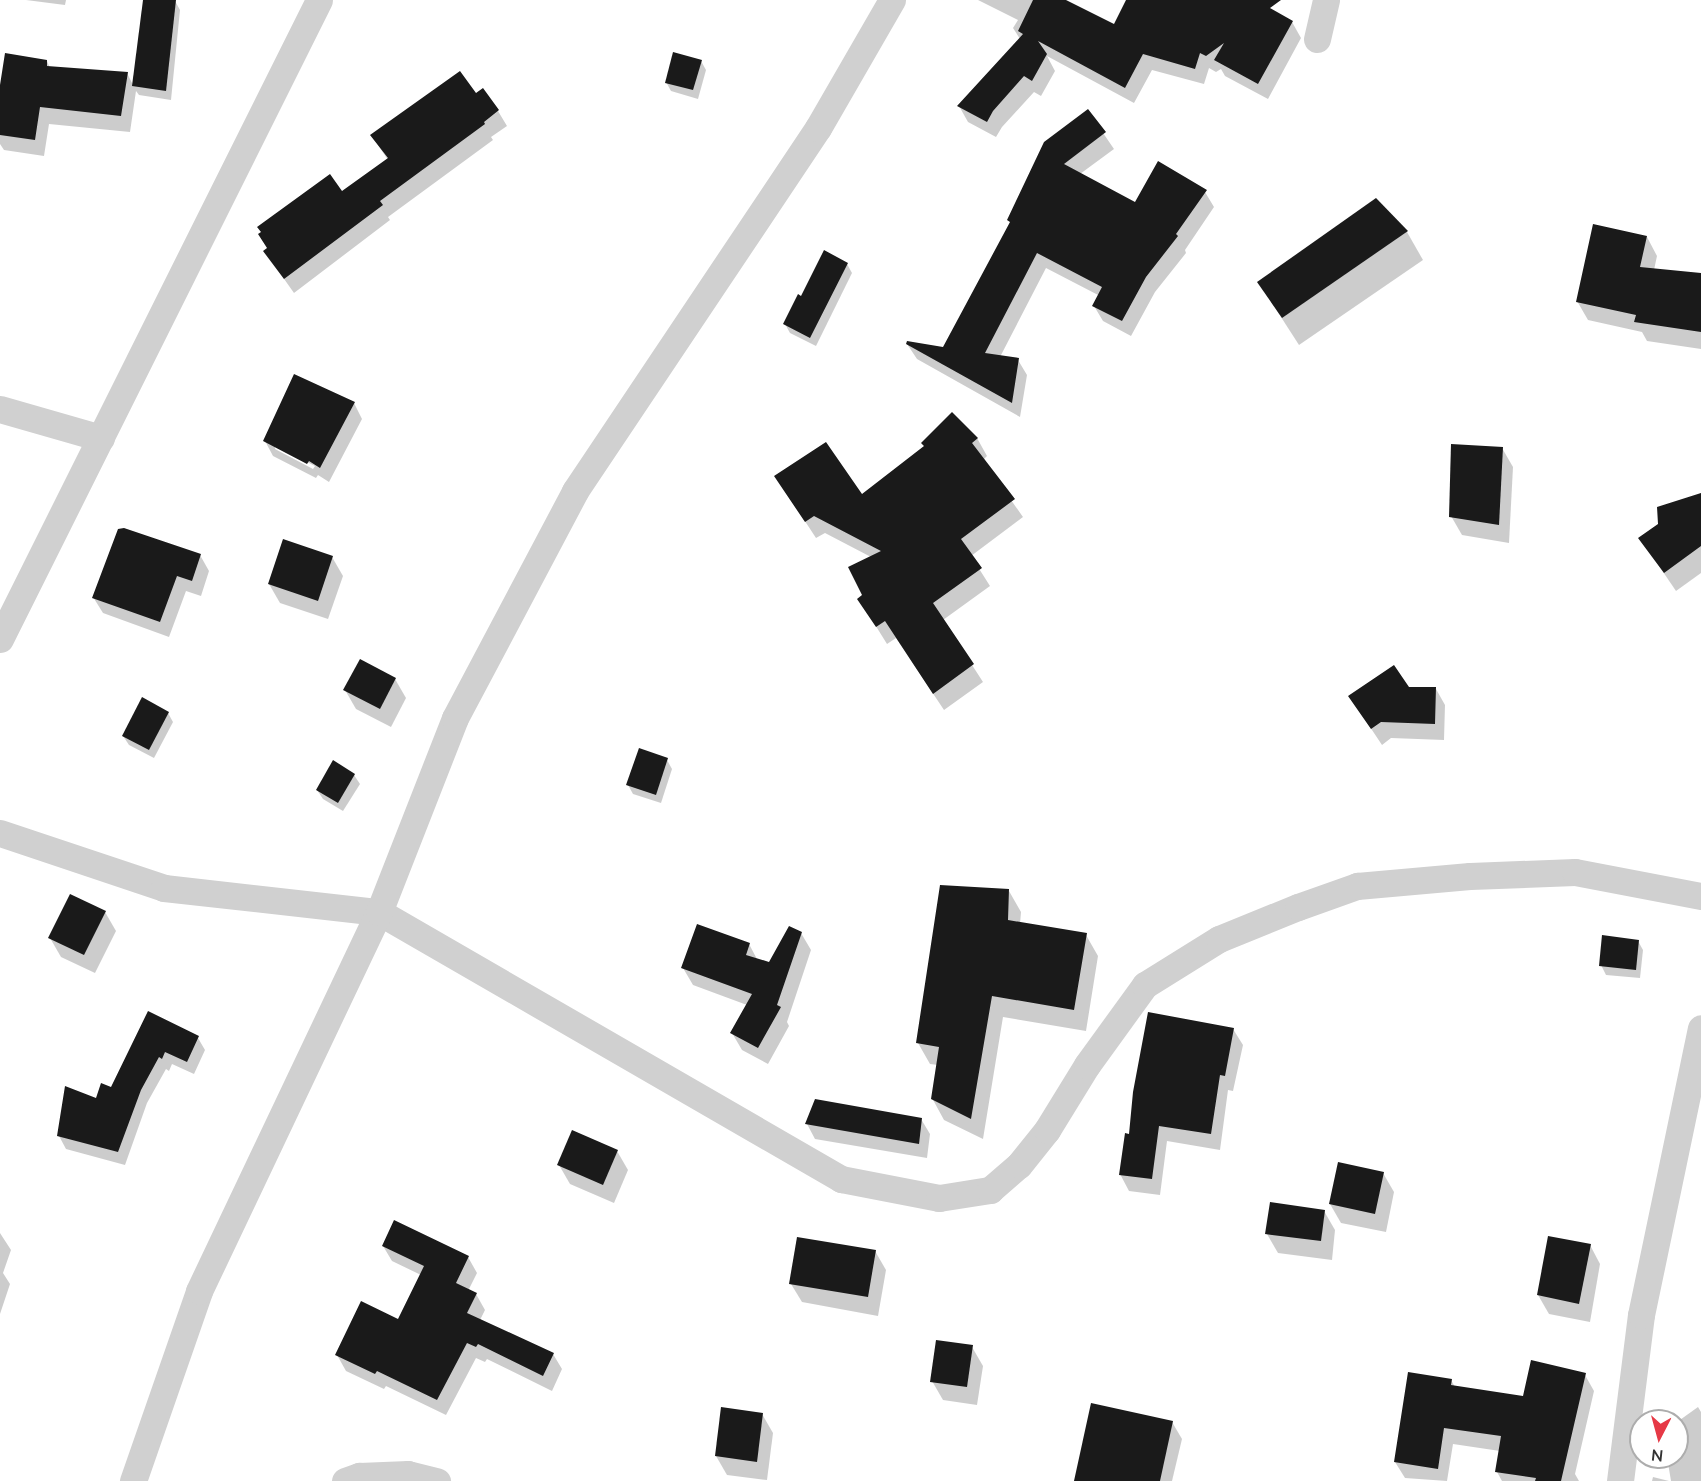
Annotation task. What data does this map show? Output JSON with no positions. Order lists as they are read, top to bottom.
{
  "north": "bottom"
}
